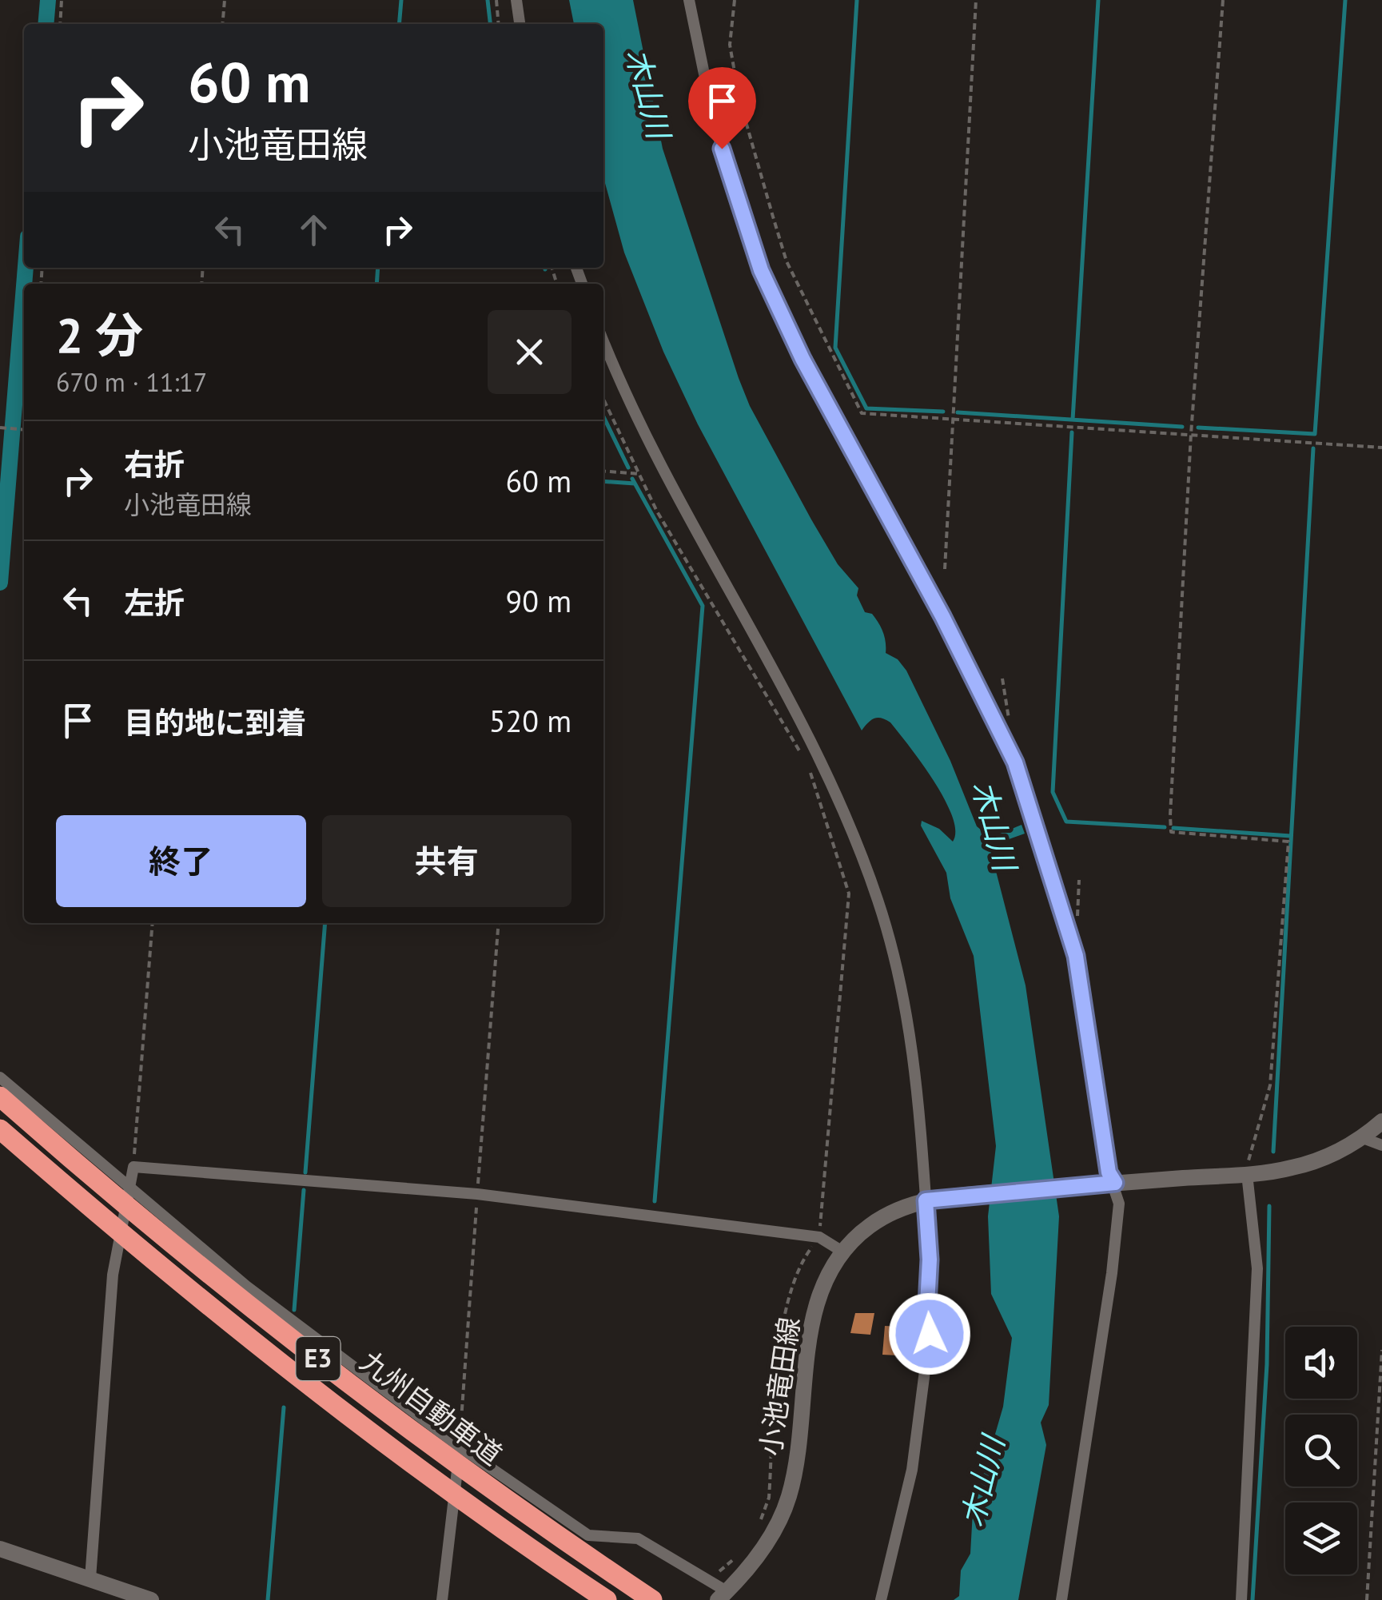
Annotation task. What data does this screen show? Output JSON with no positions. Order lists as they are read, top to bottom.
{
  "streets": {
    "highway": ["E3", "九州自動車道"],
    "main road": ["小池竜田線"]
  },
  "water": ["木山川"],
  "page": {
    "turn": ["60 m", "小池竜田線"],
    "heading": ["2 分", "670 m · 11:17"],
    "list": [
      {
        "name": "右折",
        "note": "小池竜田線",
        "value": "60 m"
      },
      {
        "name": "左折",
        "value": "90 m"
      },
      {
        "name": "目的地に到着",
        "value": "520 m"
      }
    ],
    "buttons": ["終了", "共有"]
  }
}
